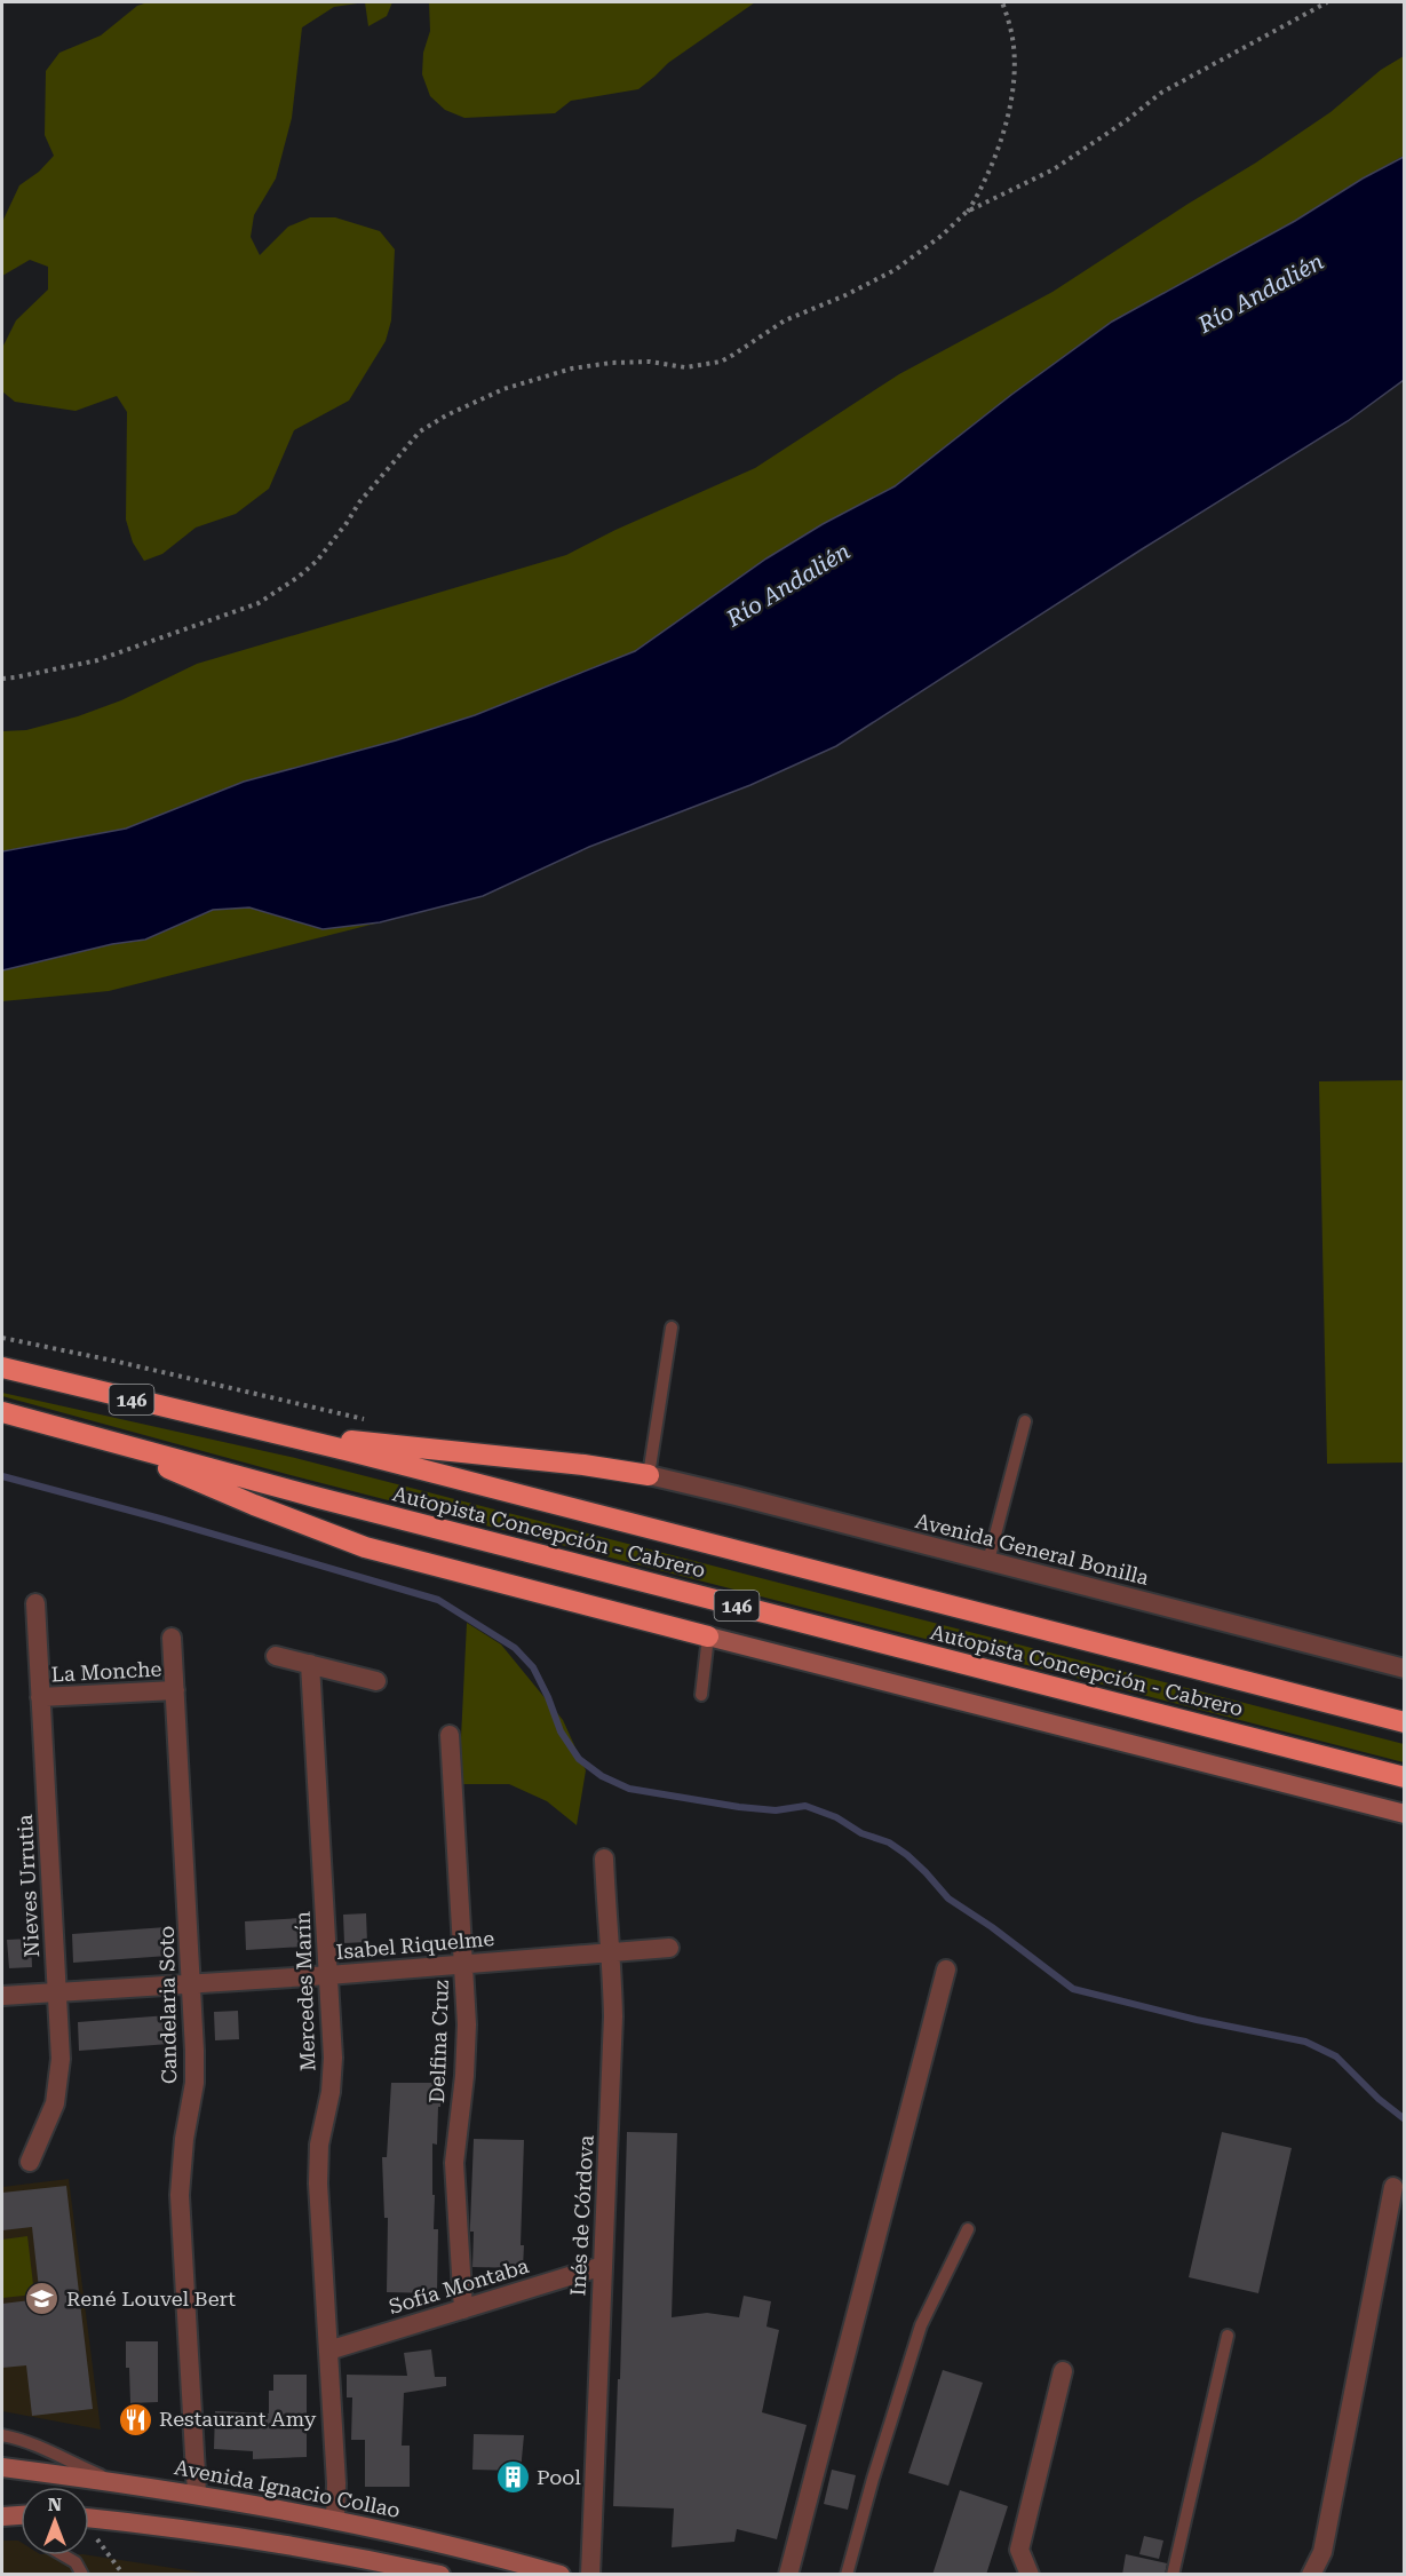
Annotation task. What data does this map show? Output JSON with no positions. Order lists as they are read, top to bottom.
{
  "streets": {
    "highway": ["146", "Autopista Concepción - Cabrero"],
    "main road": ["Avenida Ignacio Collao"],
    "street": [
      "Avenida General Bonilla",
      "La Monche",
      "Nieves Urrutia",
      "Isabel Riquelme",
      "Mercedes Marín",
      "Candelaria Soto",
      "Delfina Cruz",
      "Inés de Córdova",
      "Sofía Montaba"
    ]
  },
  "crossings": [
    ["La Monche", "Nieves Urrutia"],
    ["La Monche", "Candelaria Soto"],
    ["Nieves Urrutia", "Isabel Riquelme"],
    ["Isabel Riquelme", "Mercedes Marín"],
    ["Isabel Riquelme", "Candelaria Soto"],
    ["Isabel Riquelme", "Delfina Cruz"],
    ["Isabel Riquelme", "Inés de Córdova"],
    ["Mercedes Marín", "Sofía Montaba"],
    ["Mercedes Marín", "Avenida Ignacio Collao"],
    ["Candelaria Soto", "Avenida Ignacio Collao"],
    ["Delfina Cruz", "Sofía Montaba"],
    ["Inés de Córdova", "Sofía Montaba"]
  ],
  "water": ["Río Andalién"],
  "places": {
    "school or university": ["René Louvel Bert"],
    "restaurant": ["Restaurant Amy"],
    "building": ["Pool"]
  },
  "north": "top"
}
